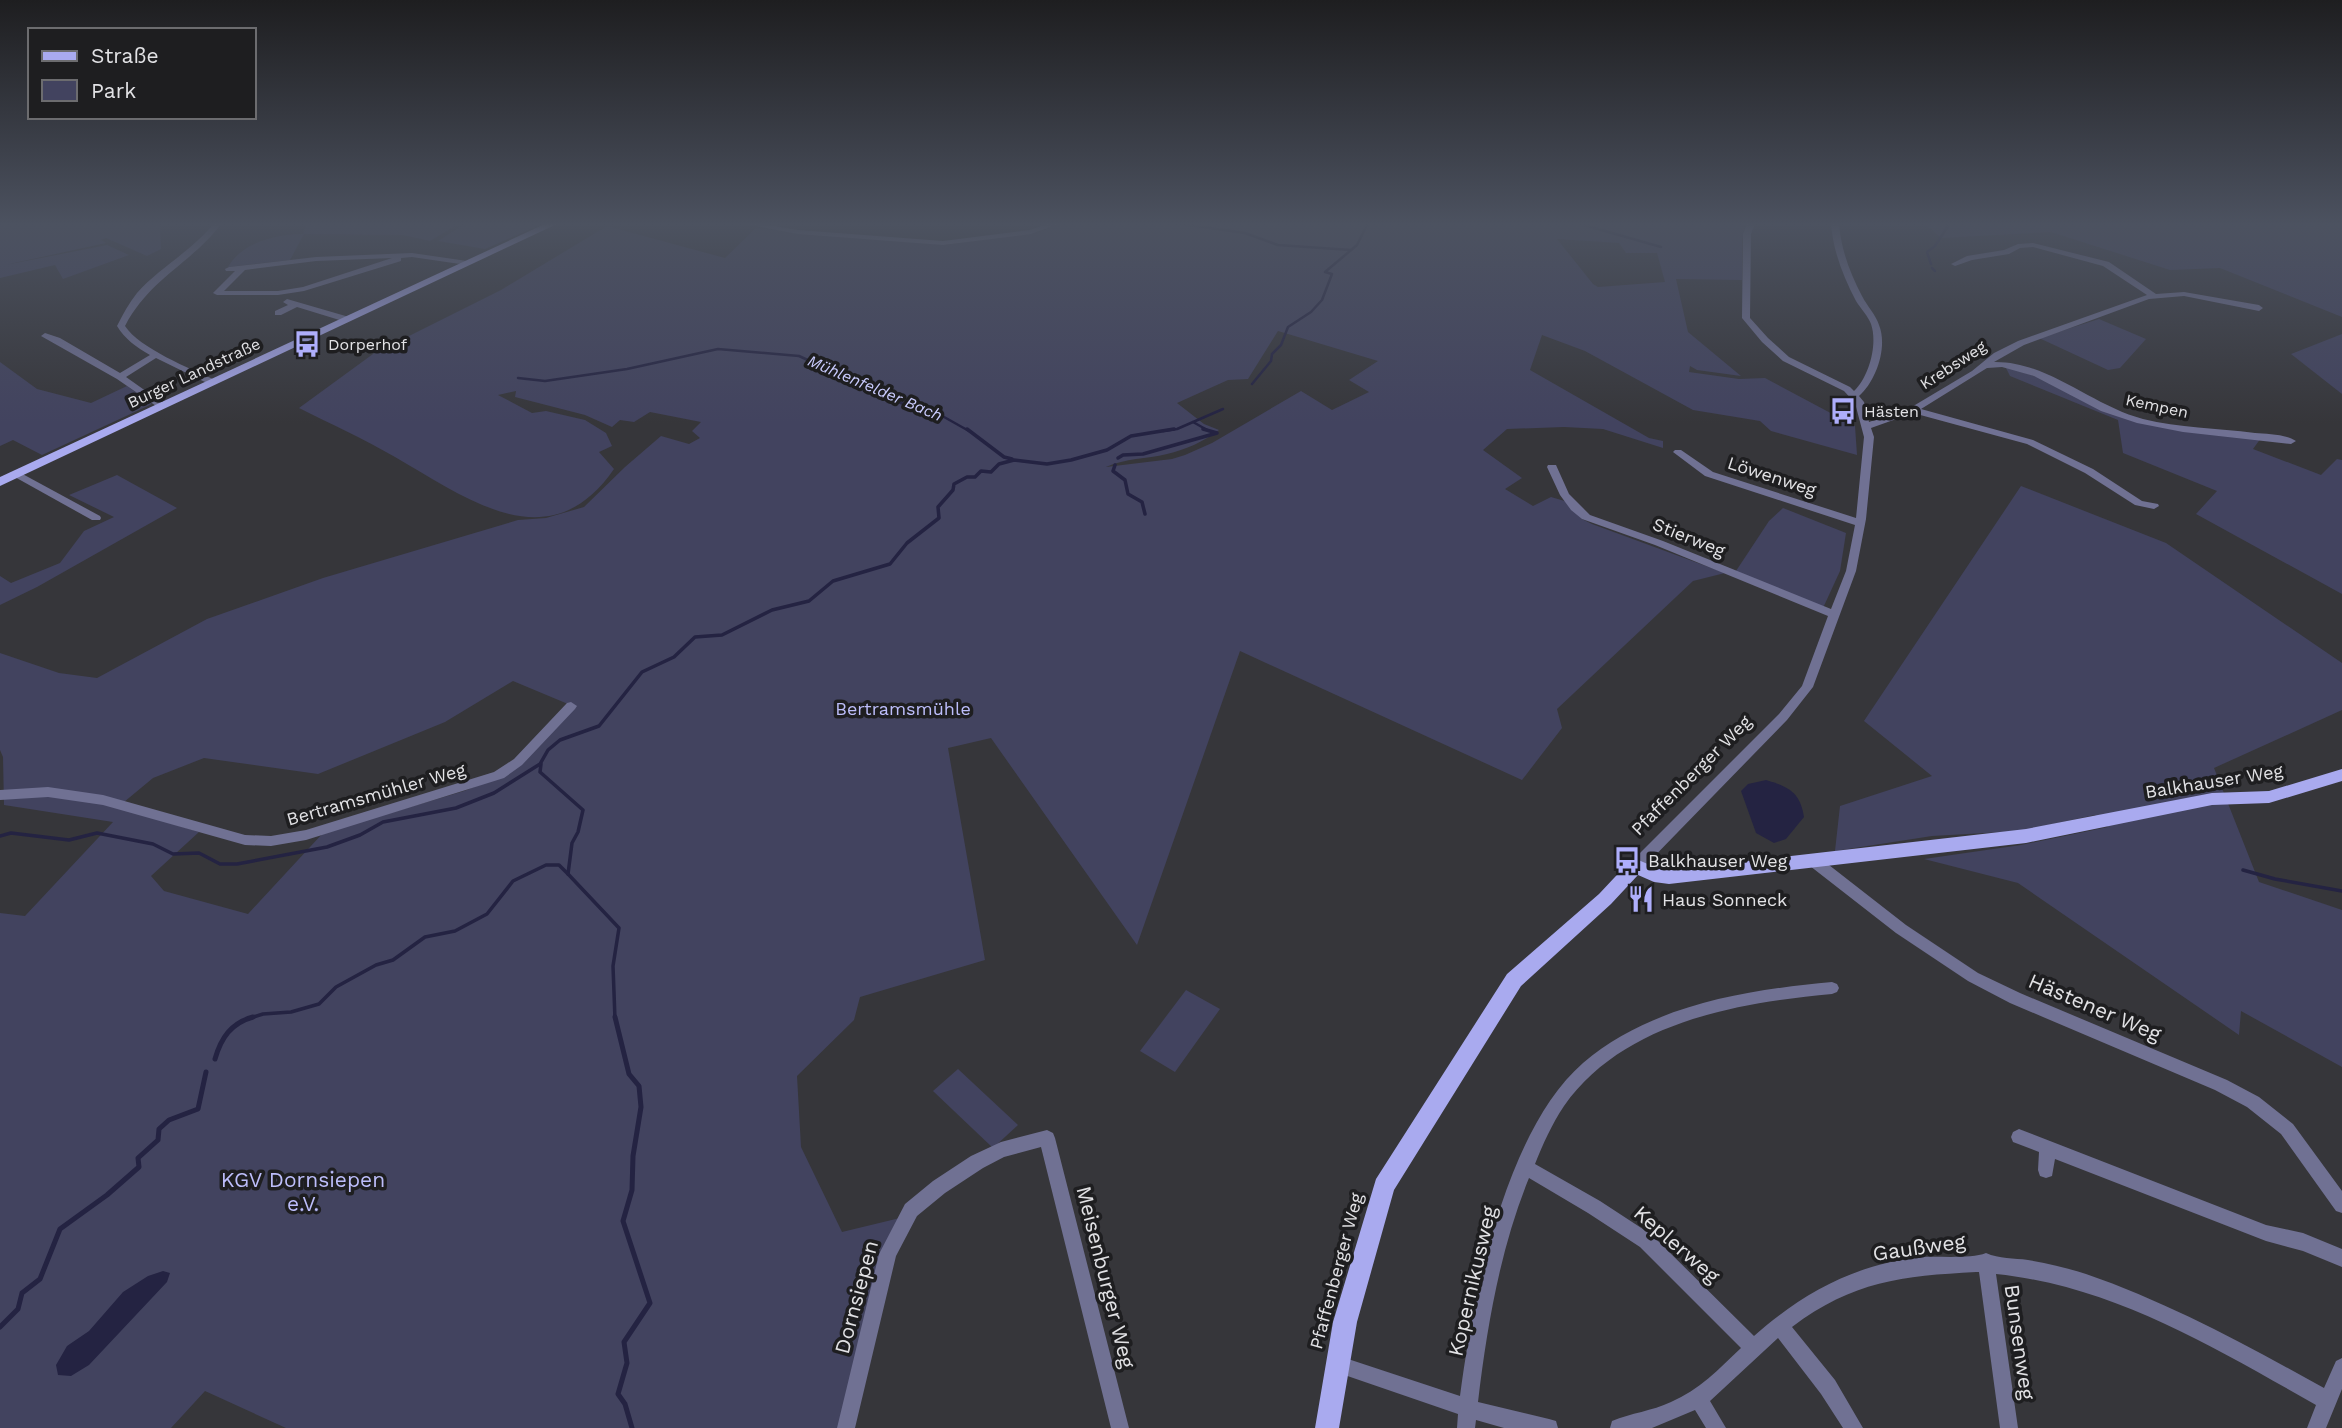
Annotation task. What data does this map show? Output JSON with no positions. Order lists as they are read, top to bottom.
{
  "streets": {
    "main road": ["Burger Landstraße", "Pfaffenberger Weg", "Balkhauser Weg"],
    "street": [
      "Krebsweg",
      "Kempen",
      "Löwenweg",
      "Stierweg",
      "Bertramsmühler Weg",
      "Hästener Weg",
      "Keplerweg",
      "Gaußweg",
      "Meisenburger Weg",
      "Kopernikusweg",
      "Dornsiepen",
      "Bunsenweg"
    ]
  },
  "crossings": [
    ["Krebsweg", "Kempen"],
    ["Krebsweg", "Pfaffenberger Weg"],
    ["Löwenweg", "Pfaffenberger Weg"],
    ["Stierweg", "Pfaffenberger Weg"],
    ["Pfaffenberger Weg", "Balkhauser Weg"],
    ["Balkhauser Weg", "Hästener Weg"],
    ["Keplerweg", "Gaußweg"],
    ["Keplerweg", "Kopernikusweg"],
    ["Gaußweg", "Bunsenweg"],
    ["Meisenburger Weg", "Dornsiepen"]
  ],
  "water": ["Mühlenfelder Bach"],
  "parks": ["Bertramsmühle", "KGV Dornsiepen e.V."],
  "places": {
    "bus stop": ["Dorperhof", "Hästen", "Balkhauser Weg"],
    "restaurant": ["Haus Sonneck"]
  },
  "legend": ["Straße", "Park"]
}
